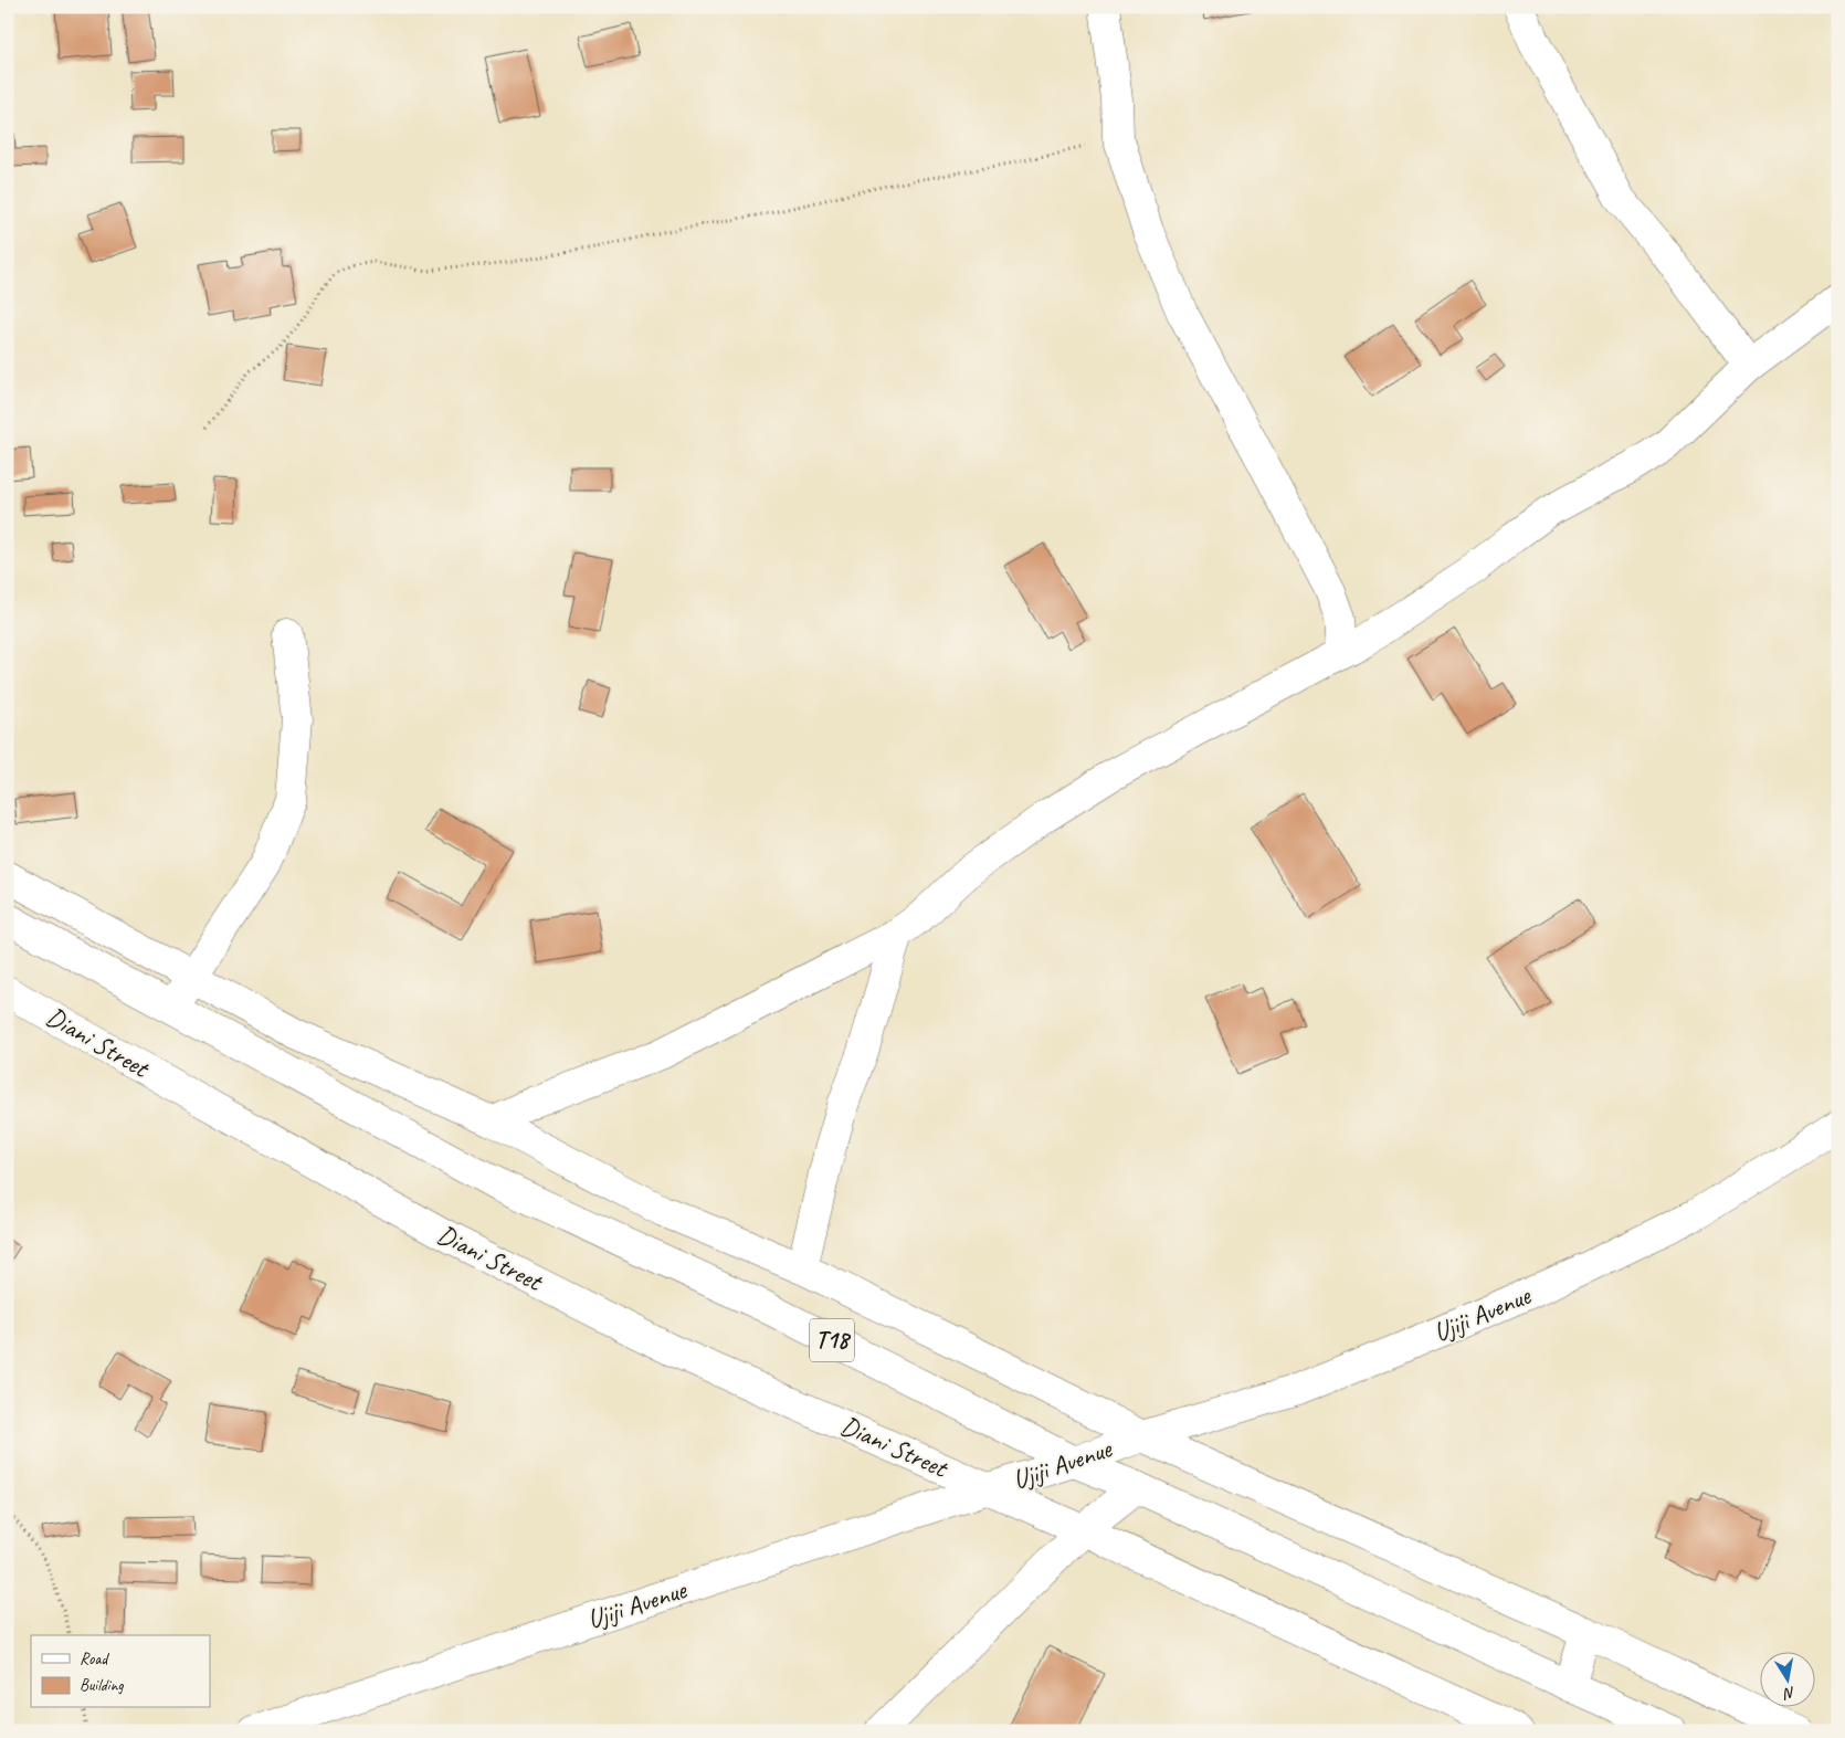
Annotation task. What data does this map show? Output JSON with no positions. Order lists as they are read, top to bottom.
{
  "streets": {
    "street": ["Diani Street", "Ujiji Avenue", "T18"]
  },
  "crossings": [
    ["Diani Street", "Ujiji Avenue"],
    ["Ujiji Avenue", "T18"]
  ],
  "legend": ["Road", "Building"],
  "north": "bottom"
}
